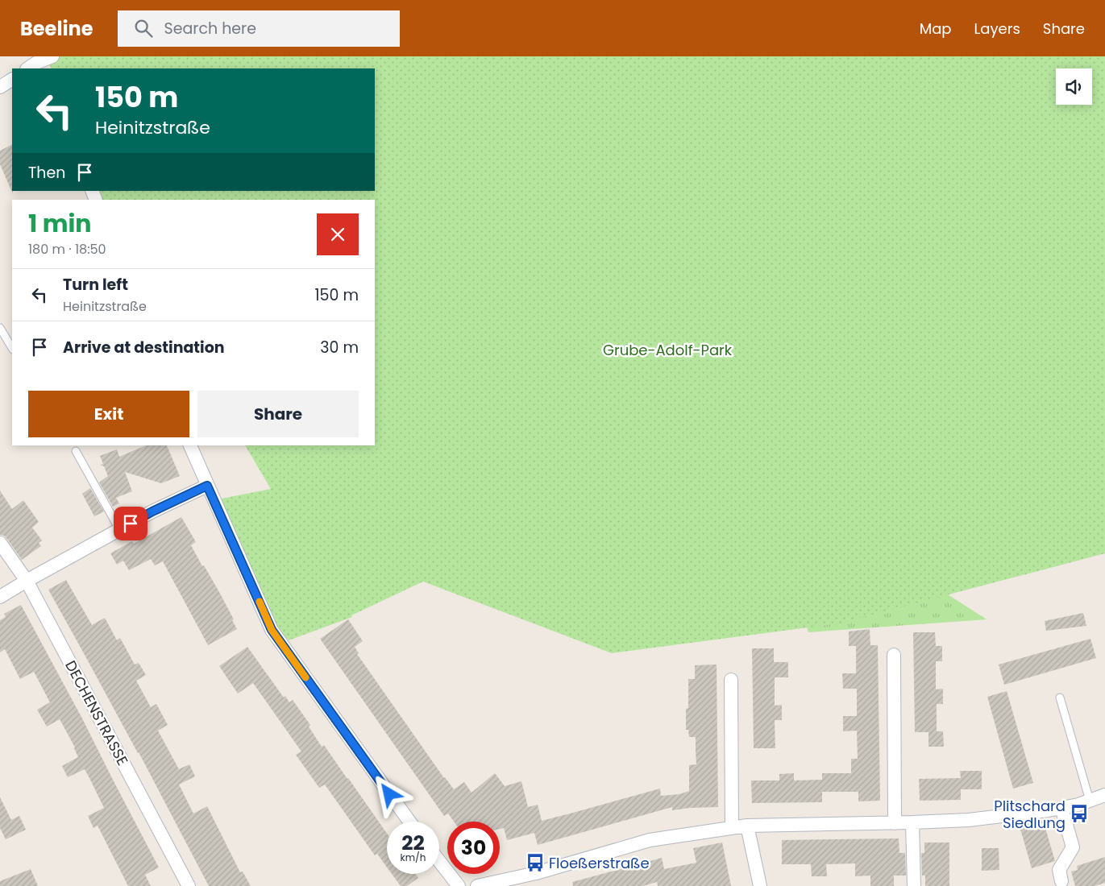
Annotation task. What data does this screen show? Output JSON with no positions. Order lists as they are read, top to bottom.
{
  "streets": {
    "street": ["DECHENSTRASSE"]
  },
  "parks": ["Grube-Adolf-Park"],
  "places": {
    "bus stop": ["Plitschard Siedlung", "Floeßerstraße"]
  },
  "page": {
    "header": "Beeline",
    "search": "Search here",
    "nav": ["Map", "Layers", "Share"],
    "turn": ["150 m", "Heinitzstraße"],
    "then": "Then",
    "heading": ["1 min", "180 m · 18:50"],
    "list": [
      {
        "name": "Turn left",
        "note": "Heinitzstraße",
        "value": "150 m"
      },
      {
        "name": "Arrive at destination",
        "value": "30 m"
      }
    ],
    "buttons": ["Exit", "Share"],
    "speed": "22 km/h",
    "limit": "30"
  }
}
